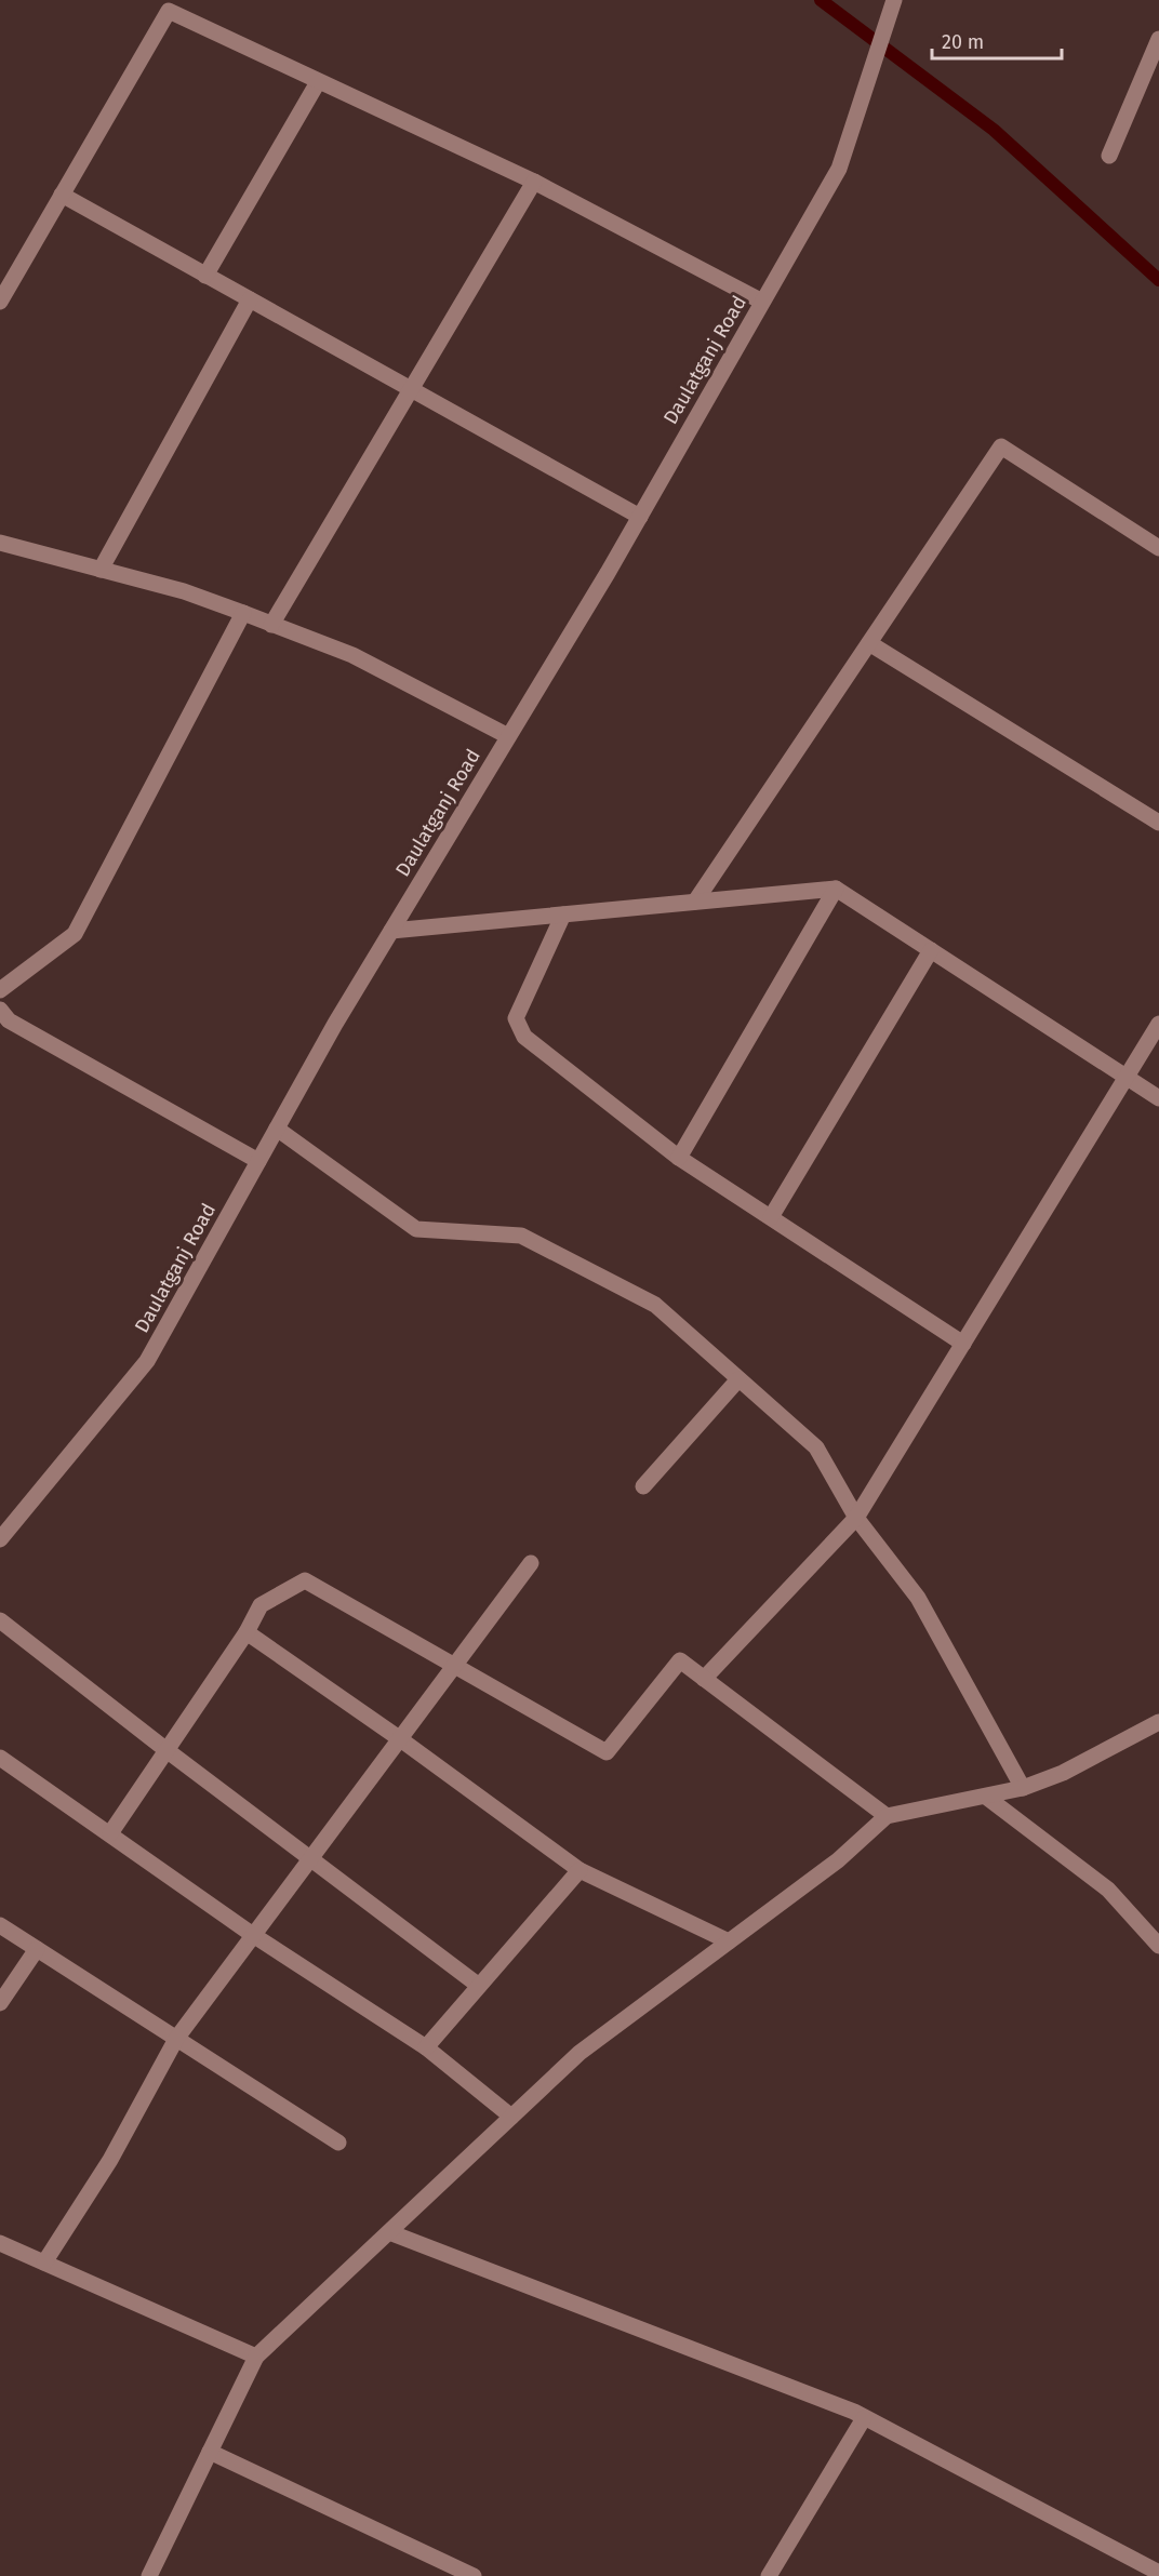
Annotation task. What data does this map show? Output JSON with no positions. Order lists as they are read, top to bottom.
{
  "streets": {
    "street": ["Daulatganj Road"]
  },
  "scale_bar": "20 m"
}
